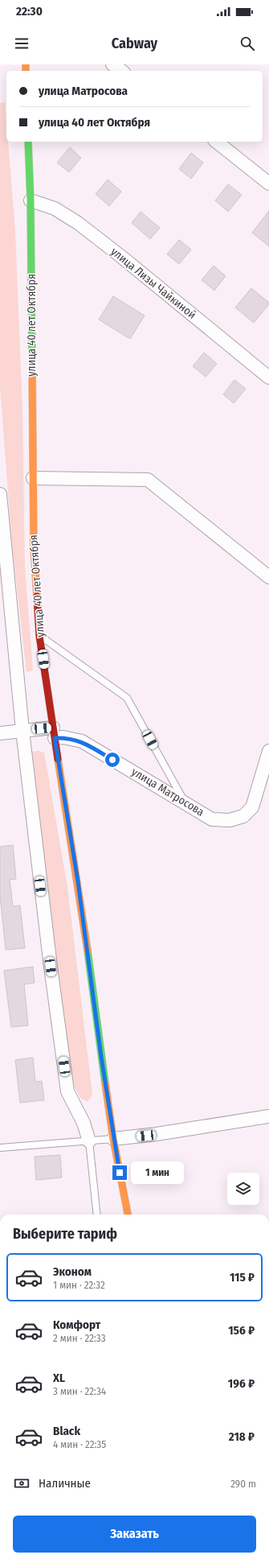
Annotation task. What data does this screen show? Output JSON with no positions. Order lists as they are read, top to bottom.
{
  "streets": {
    "main road": ["улица 40 лет Октября"],
    "street": ["улица Лизы Чайкиной", "улица Матросова"]
  },
  "crossings": [
    ["улица Лизы Чайкиной", "улица 40 лет Октября"],
    ["улица 40 лет Октября", "улица Матросова"]
  ],
  "page": {
    "status": "22:30",
    "header": "Cabway",
    "banner": ["улица Матросова", "улица 40 лет Октября"],
    "bubble": "1 мин",
    "heading": "Выберите тариф",
    "list": [
      {
        "name": "Эконом",
        "note": "1 мин · 22:32",
        "value": "115 ₽"
      },
      {
        "name": "Комфорт",
        "note": "2 мин · 22:33",
        "value": "156 ₽"
      },
      {
        "name": "XL",
        "note": "3 мин · 22:34",
        "value": "196 ₽"
      },
      {
        "name": "Black",
        "note": "4 мин · 22:35",
        "value": "218 ₽"
      }
    ],
    "pay": ["Наличные", "290 m"],
    "buttons": "Заказать"
  }
}
